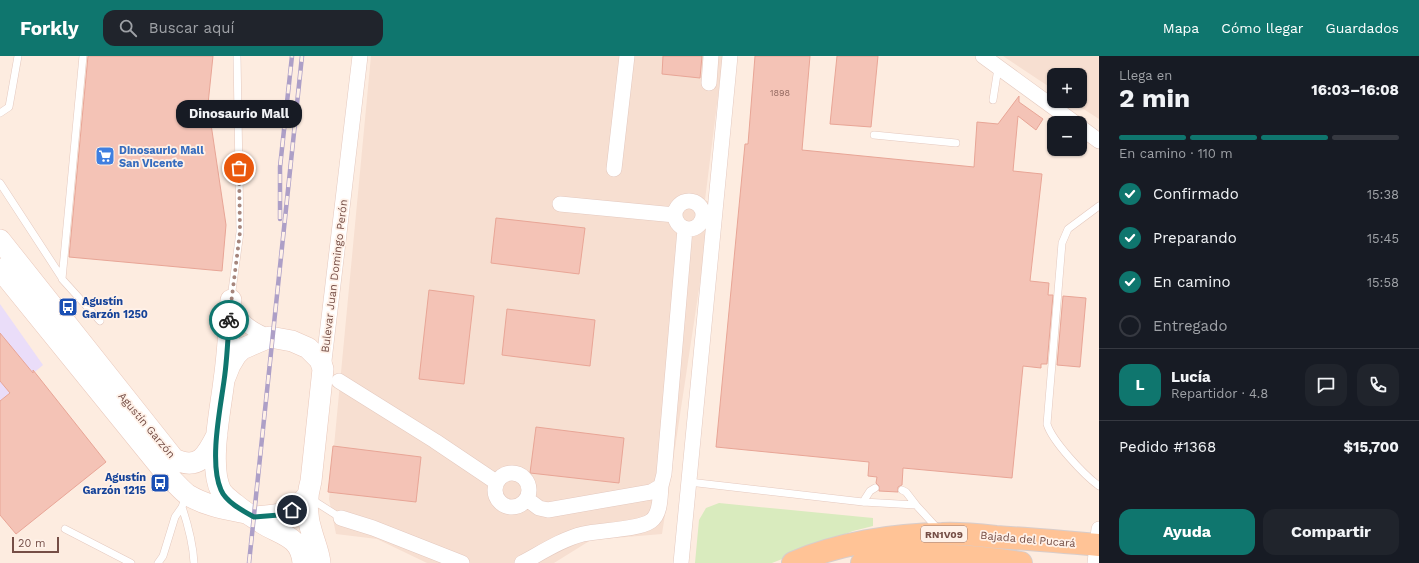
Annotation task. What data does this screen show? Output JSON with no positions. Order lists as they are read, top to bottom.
{
  "streets": {
    "main road": [
      "Bulevar Juan Domingo Perón",
      "Agustín Garzón",
      "RN1V09",
      "Bajada del Pucará"
    ]
  },
  "places": {
    "supermarket": ["Dinosaurio Mall San Vicente"],
    "other": ["Dinosaurio Mall"],
    "bus stop": ["Agustín Garzón 1250", "Agustín Garzón 1215"]
  },
  "house_numbers": ["1898"],
  "scale_bar": "20 m",
  "page": {
    "header": "Forkly",
    "search": "Buscar aquí",
    "nav": ["Mapa", "Cómo llegar", "Guardados"],
    "heading": ["2 min", "Llega en", "16:03–16:08"],
    "panel": [
      "Lucía",
      "Repartidor · 4.8",
      "Pedido #1368",
      "$15,700"
    ],
    "map_buttons": ["+", "−"],
    "bubble": "Dinosaurio Mall",
    "bar": "En camino · 110 m",
    "list": [
      ["Confirmado", "15:38"],
      ["Preparando", "15:45"],
      ["En camino", "15:58"],
      "Entregado"
    ],
    "round": "L",
    "buttons": ["Ayuda", "Compartir"],
    "scale": "20 m"
  }
}
